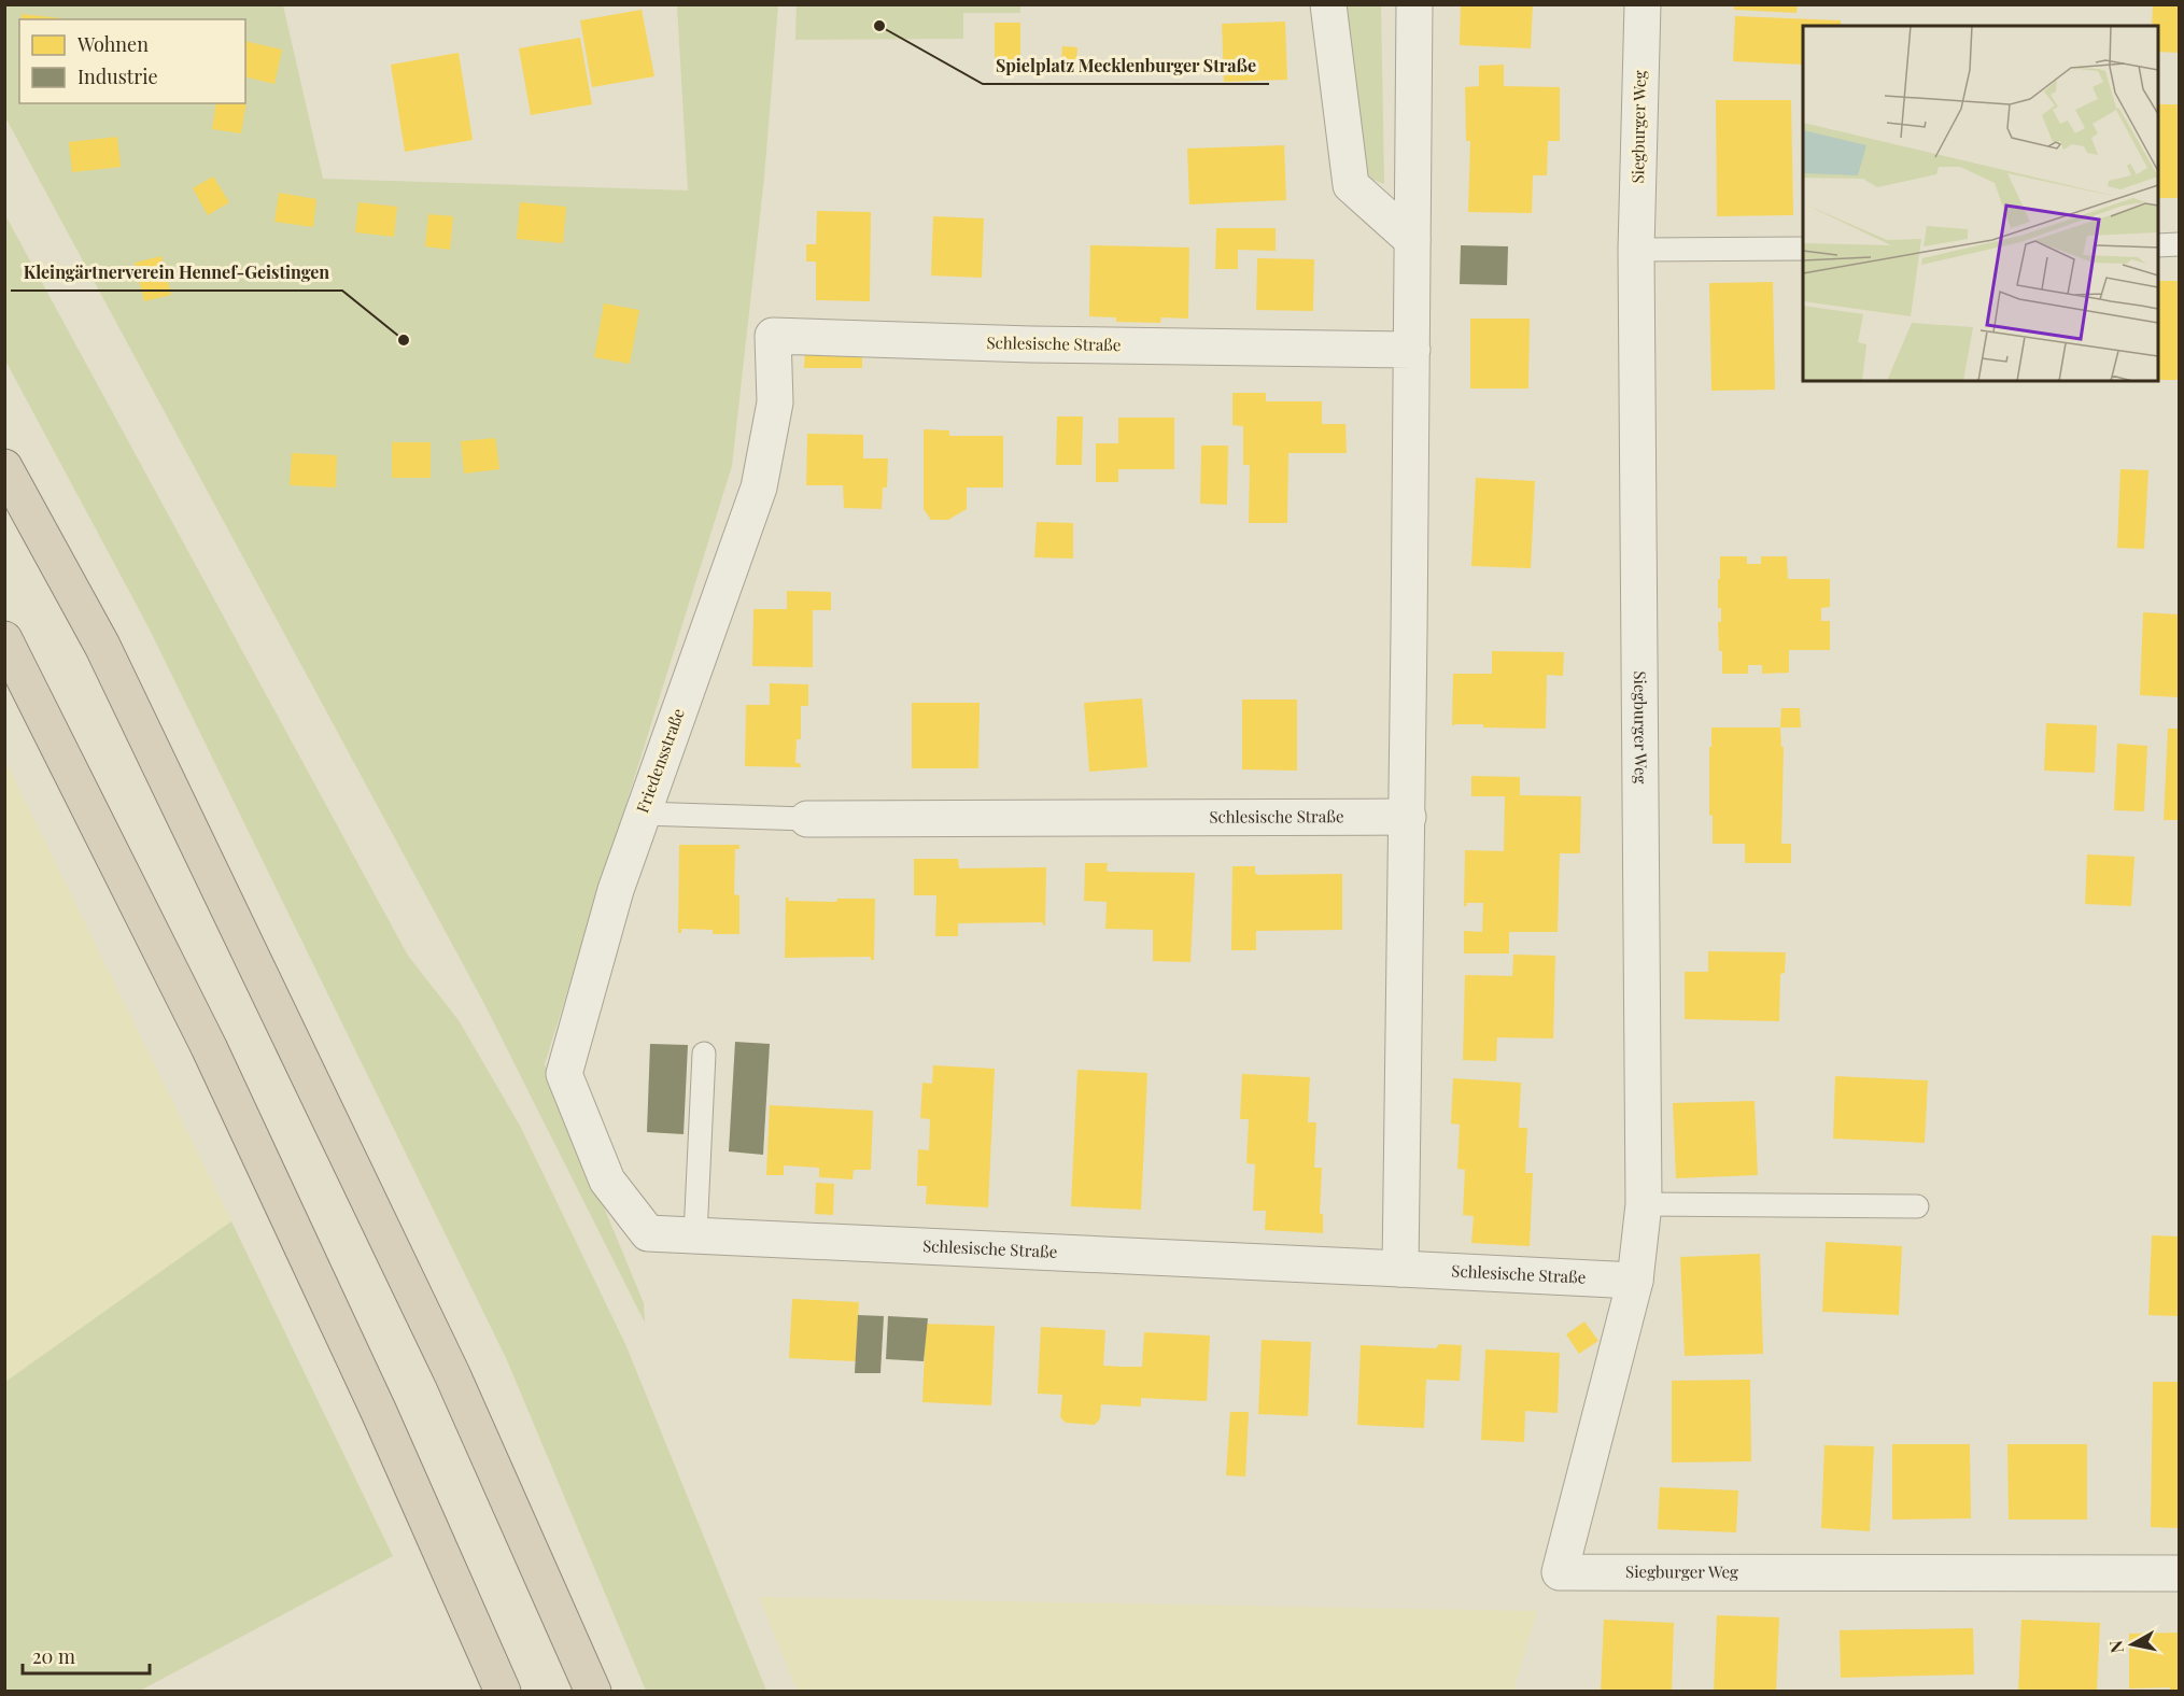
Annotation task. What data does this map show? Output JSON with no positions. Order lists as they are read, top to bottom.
{
  "streets": {
    "street": ["Siegburger Weg", "Schlesische Straße", "Friedensstraße"]
  },
  "crossings": [
    ["Siegburger Weg", "Schlesische Straße"],
    ["Schlesische Straße", "Friedensstraße"]
  ],
  "places": ["Spielplatz Mecklenburger Straße", "Kleingärtnerverein Hennef-Geistingen"],
  "legend": ["Wohnen", "Industrie"],
  "scale_bar": "20 m",
  "north": "left"
}
